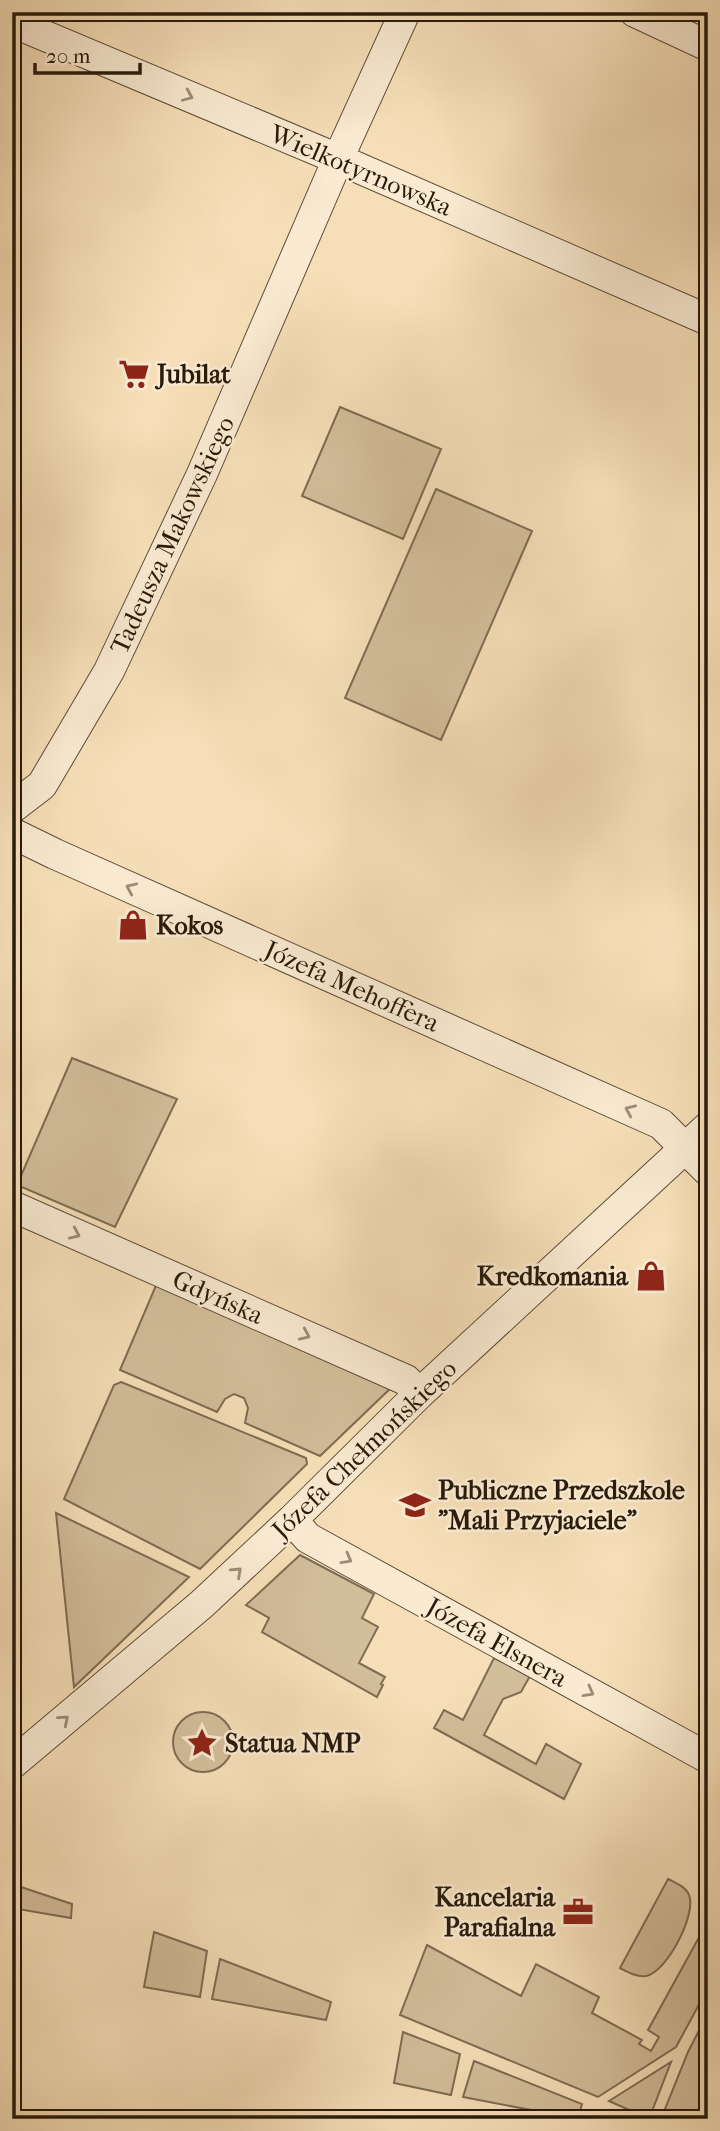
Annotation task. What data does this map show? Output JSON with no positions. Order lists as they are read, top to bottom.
{
  "streets": {
    "street": [
      "Wielkotyrnowska",
      "Tadeusza Makowskiego",
      "Józefa Mehoffera",
      "Gdyńska",
      "Józefa Chełmońskiego",
      "Józefa Elsnera"
    ]
  },
  "crossings": [
    ["Wielkotyrnowska", "Tadeusza Makowskiego"],
    ["Józefa Mehoffera", "Józefa Chełmońskiego"],
    ["Gdyńska", "Józefa Chełmońskiego"],
    ["Józefa Chełmońskiego", "Józefa Elsnera"]
  ],
  "one_way": [
    "Wielkotyrnowska",
    "Józefa Mehoffera",
    "Gdyńska",
    "Józefa Chełmońskiego",
    "Józefa Elsnera"
  ],
  "places": {
    "supermarket": ["Jubilat"],
    "shop": ["Kokos", "Kredkomania"],
    "school or university": ["Publiczne Przedszkole \"Mali Przyjaciele\""],
    "place": ["Statua NMP"],
    "office": ["Kancelaria Parafialna"]
  },
  "scale_bar": "20 m"
}
